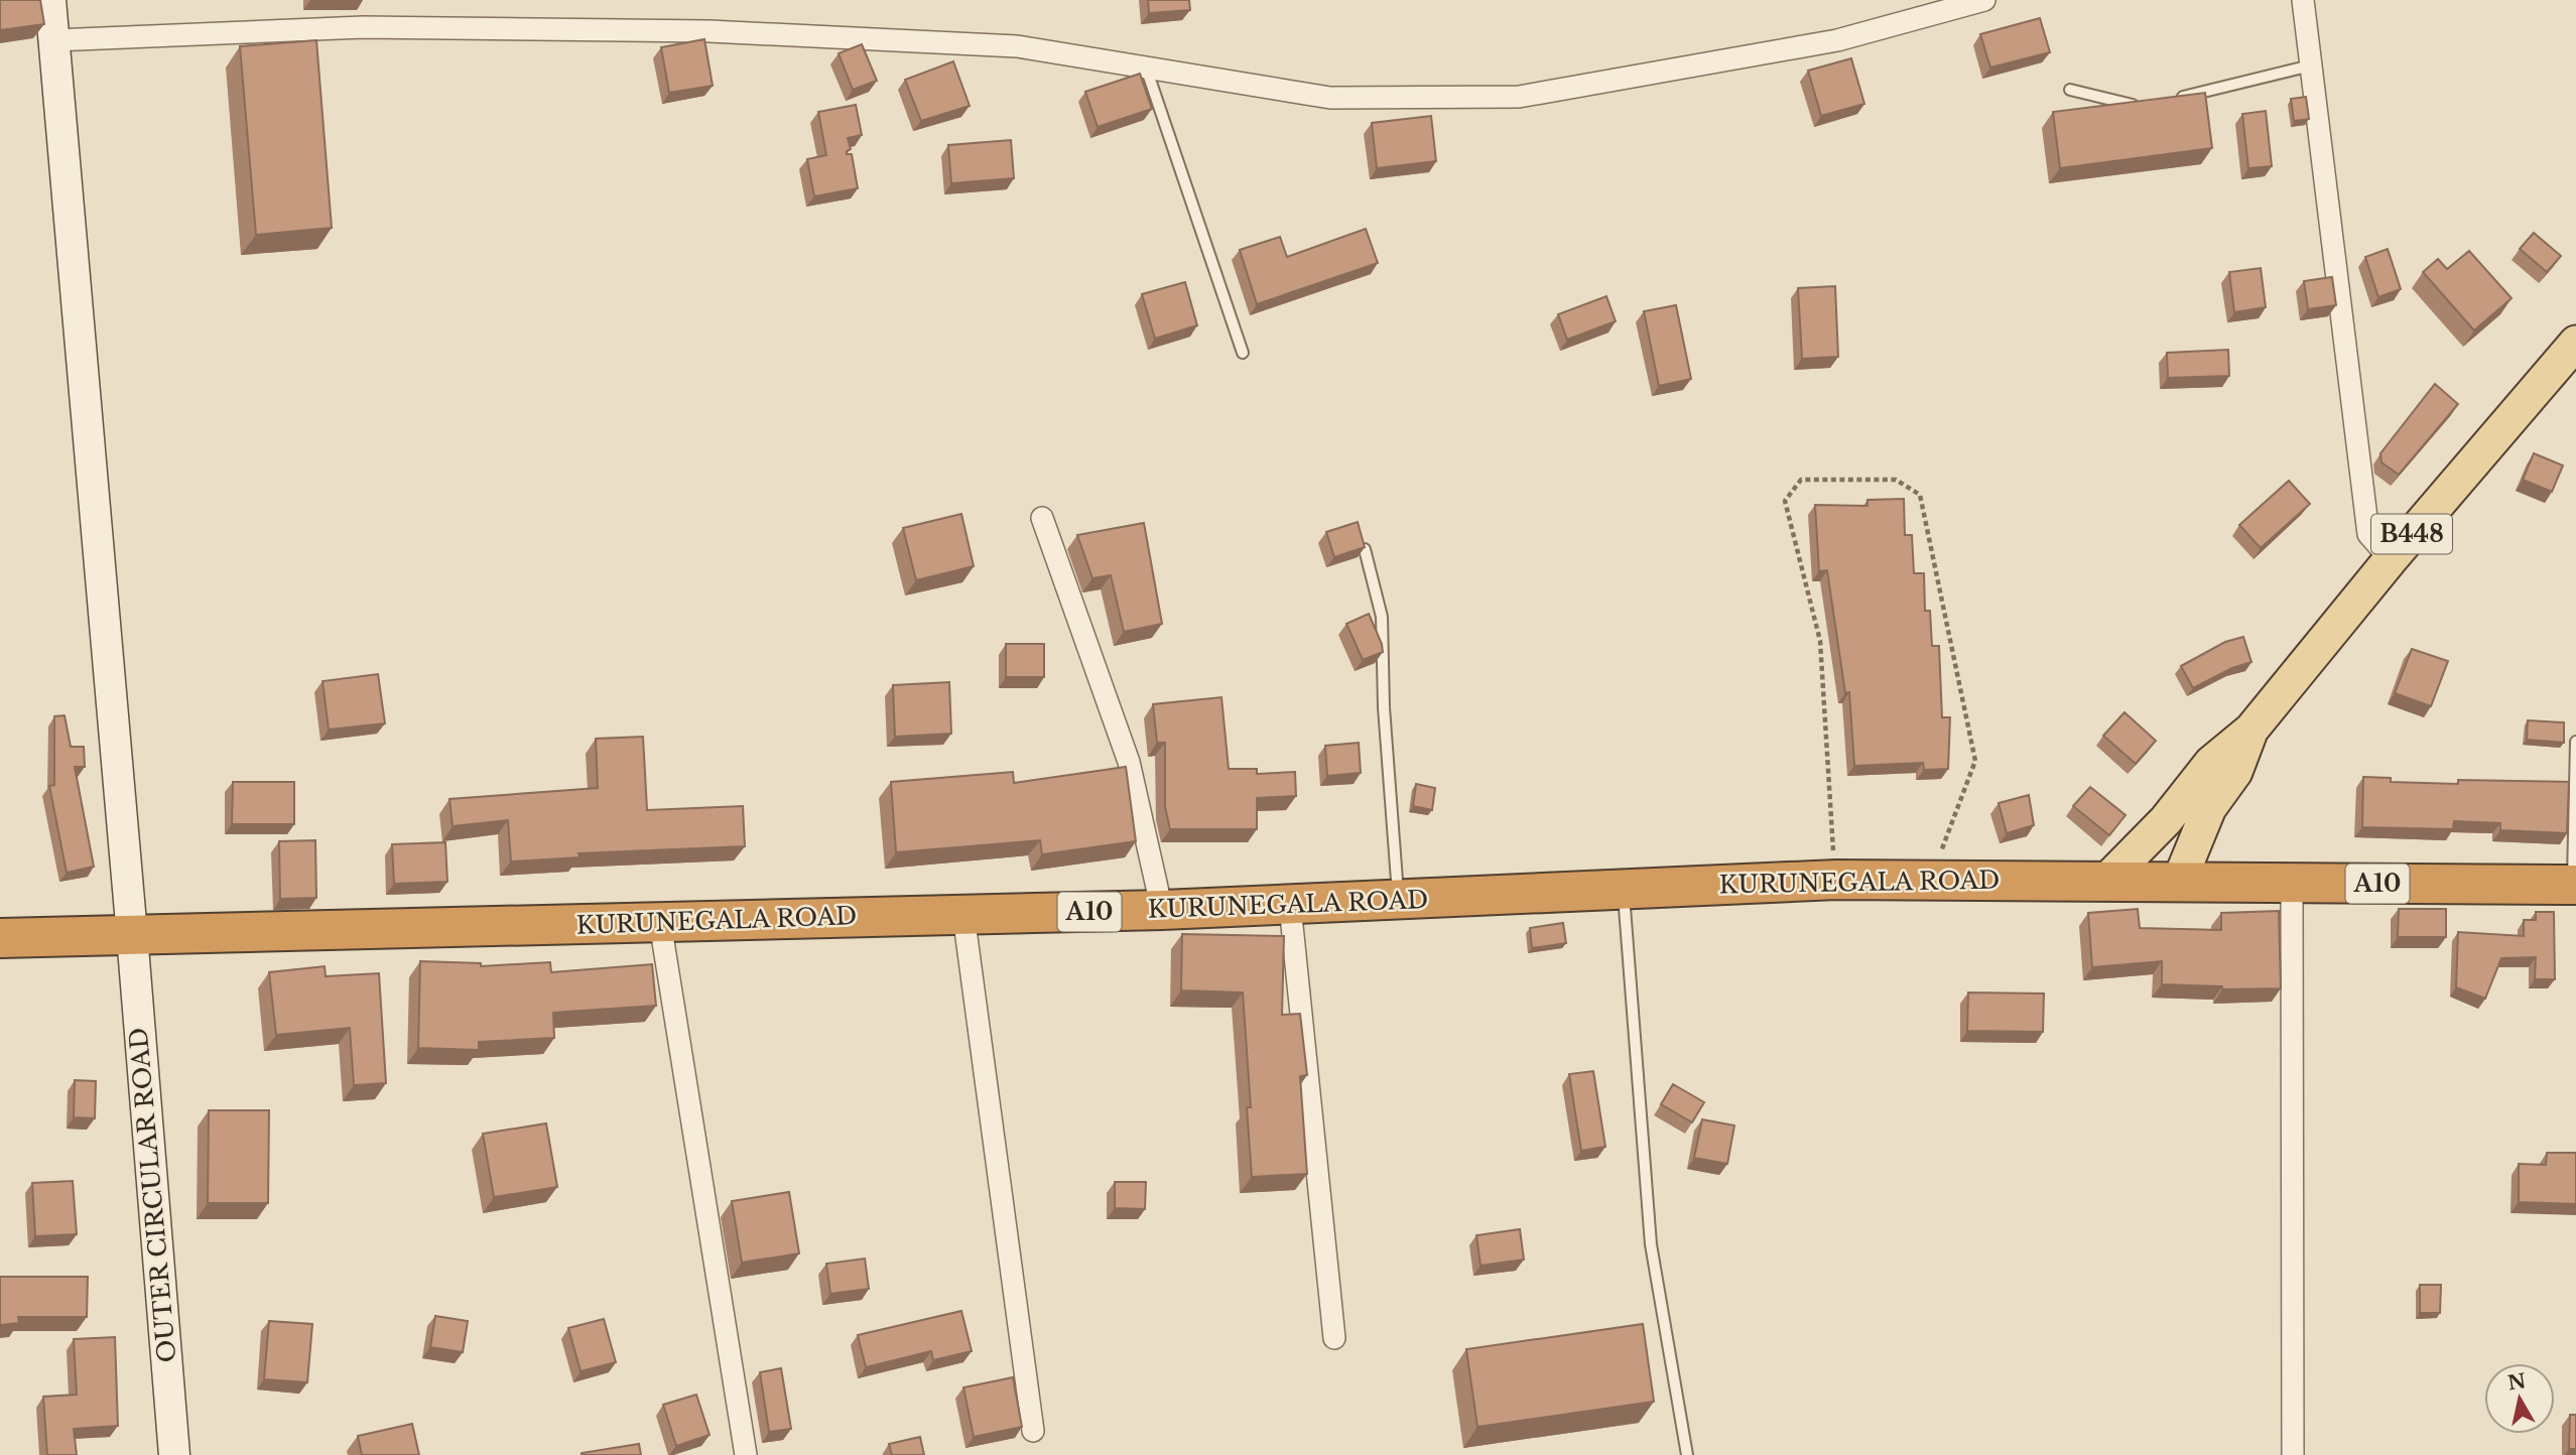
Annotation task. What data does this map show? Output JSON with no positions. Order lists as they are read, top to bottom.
{
  "streets": {
    "highway": ["KURUNEGALA ROAD", "A10"],
    "main road": ["B448"],
    "street": ["OUTER CIRCULAR ROAD"]
  },
  "crossings": [
    ["B448", "KURUNEGALA ROAD"],
    ["KURUNEGALA ROAD", "OUTER CIRCULAR ROAD"]
  ],
  "north": "top"
}
